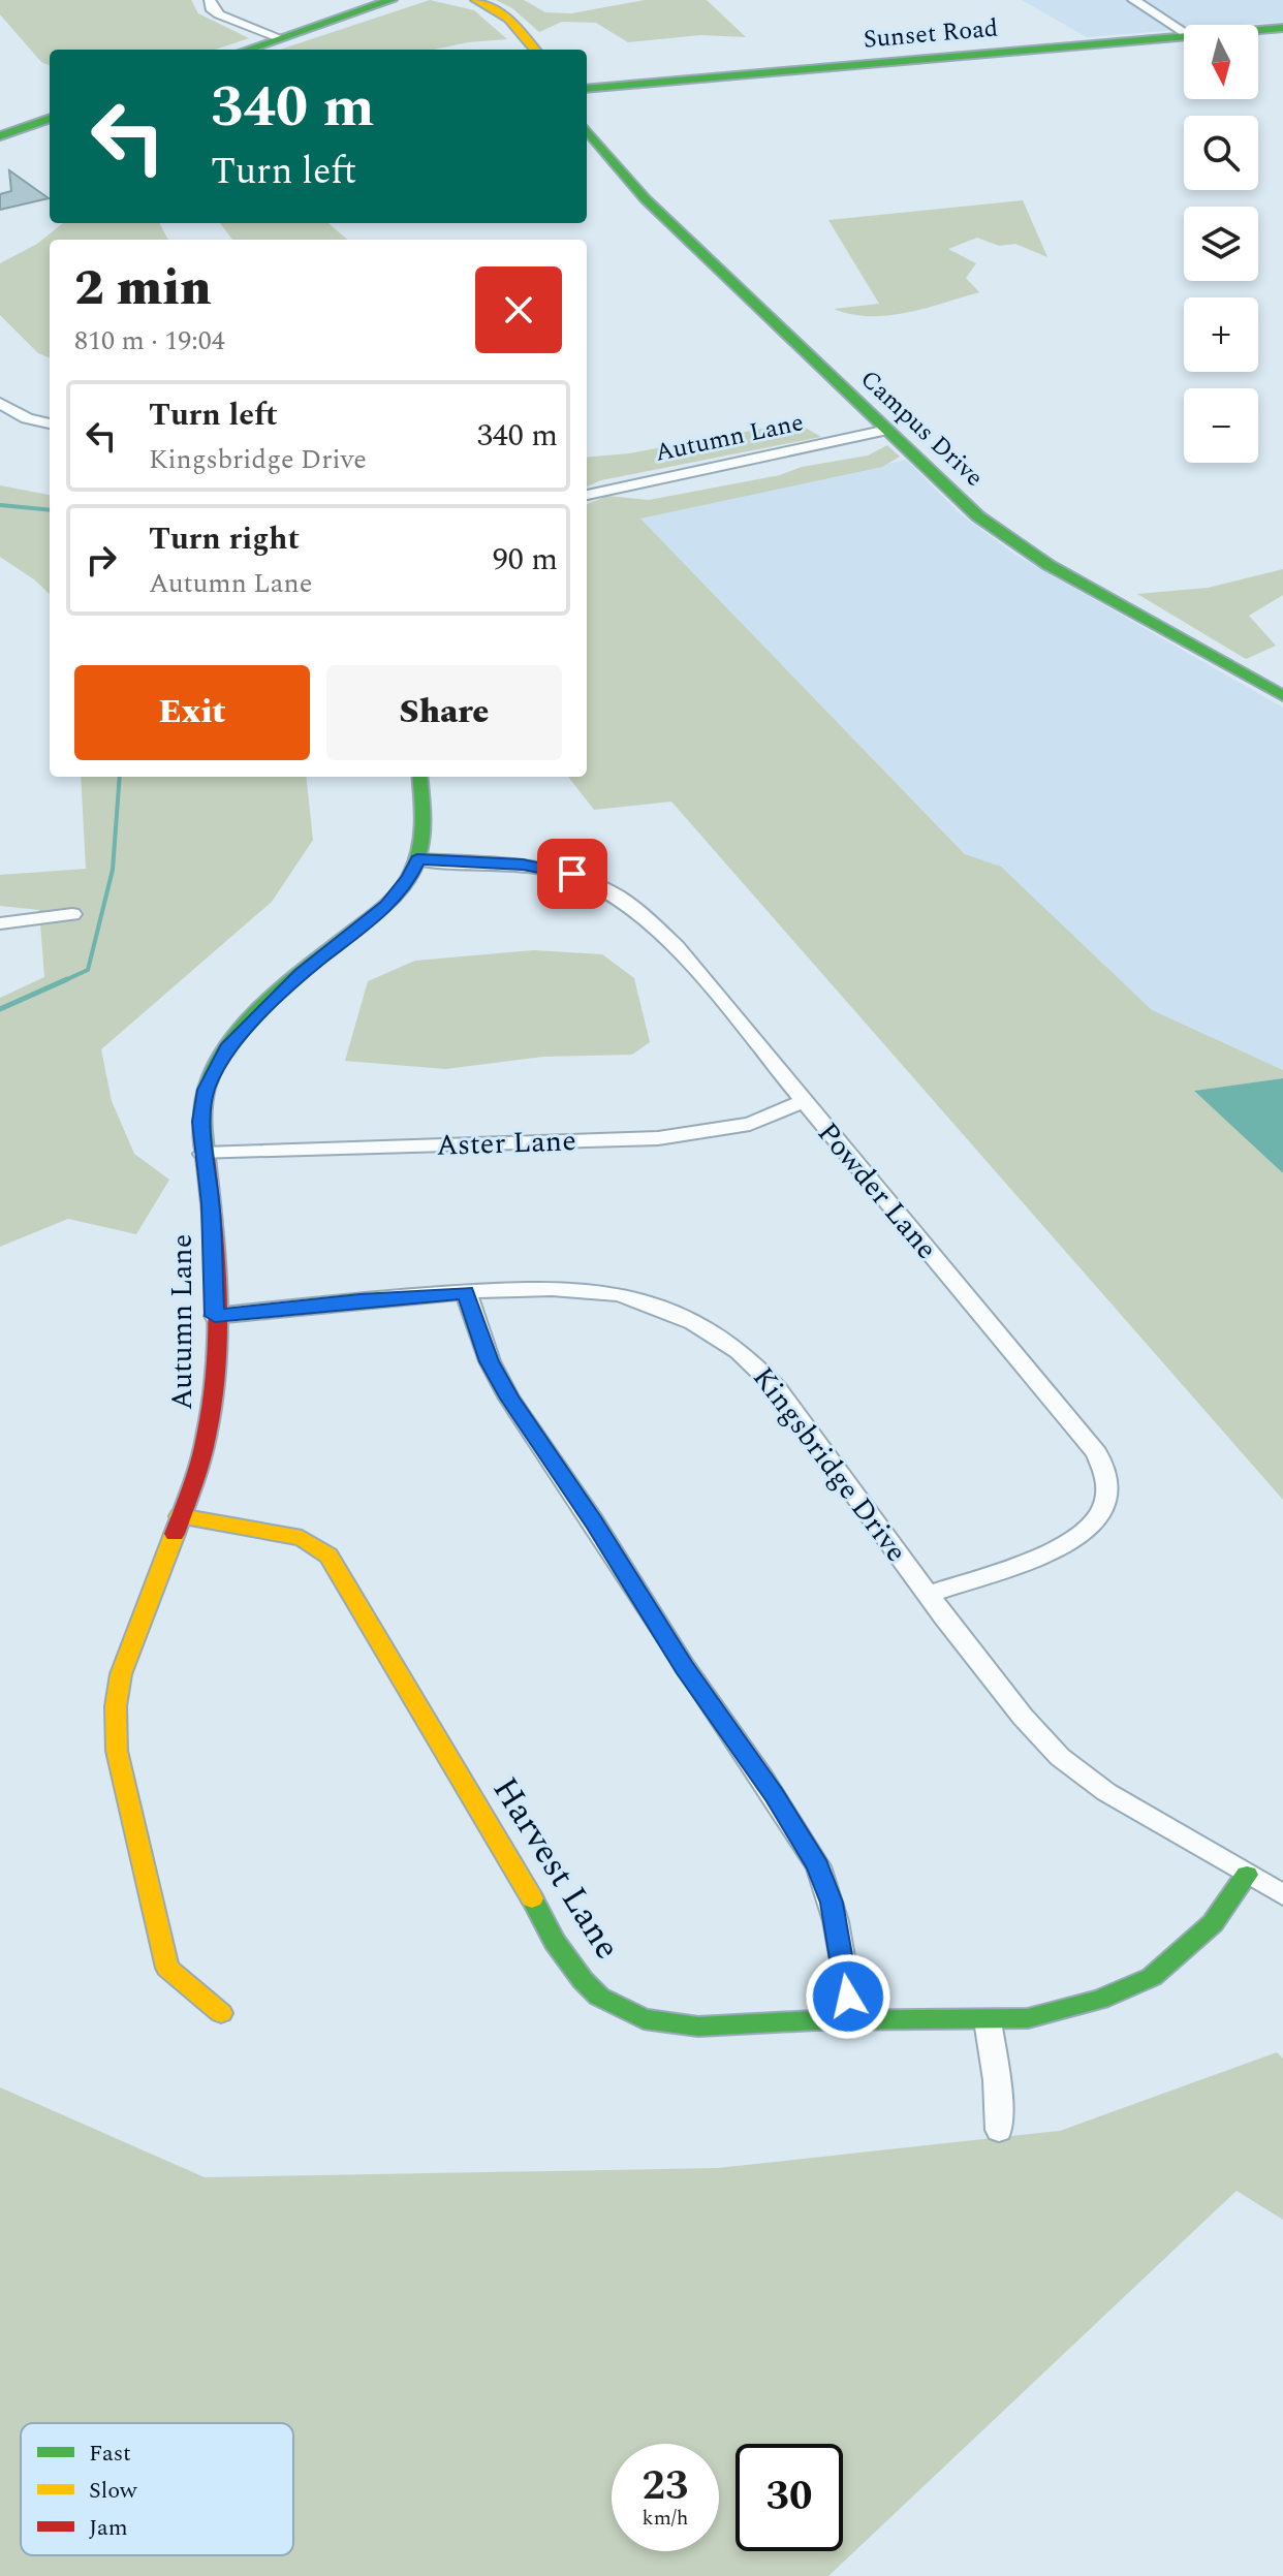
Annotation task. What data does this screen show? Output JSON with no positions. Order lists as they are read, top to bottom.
{
  "streets": {
    "street": [
      "Sunset Road",
      "Campus Drive",
      "Autumn Lane",
      "Aster Lane",
      "Powder Lane",
      "Kingsbridge Drive",
      "Harvest Lane"
    ]
  },
  "crossings": [
    ["Campus Drive", "Autumn Lane"],
    ["Autumn Lane", "Aster Lane"],
    ["Autumn Lane", "Powder Lane"],
    ["Autumn Lane", "Kingsbridge Drive"],
    ["Autumn Lane", "Harvest Lane"],
    ["Aster Lane", "Powder Lane"],
    ["Powder Lane", "Kingsbridge Drive"],
    ["Kingsbridge Drive", "Harvest Lane"]
  ],
  "legend": ["Fast", "Slow", "Jam"],
  "north": "bottom",
  "page": {
    "map_buttons": ["+", "−"],
    "turn": ["340 m", "Turn left"],
    "heading": ["2 min", "810 m · 19:04"],
    "list": [
      {
        "name": "Turn left",
        "note": "Kingsbridge Drive",
        "value": "340 m"
      },
      {
        "name": "Turn right",
        "note": "Autumn Lane",
        "value": "90 m"
      }
    ],
    "buttons": ["Exit", "Share"],
    "speed": "23 km/h",
    "limit": "30"
  }
}
